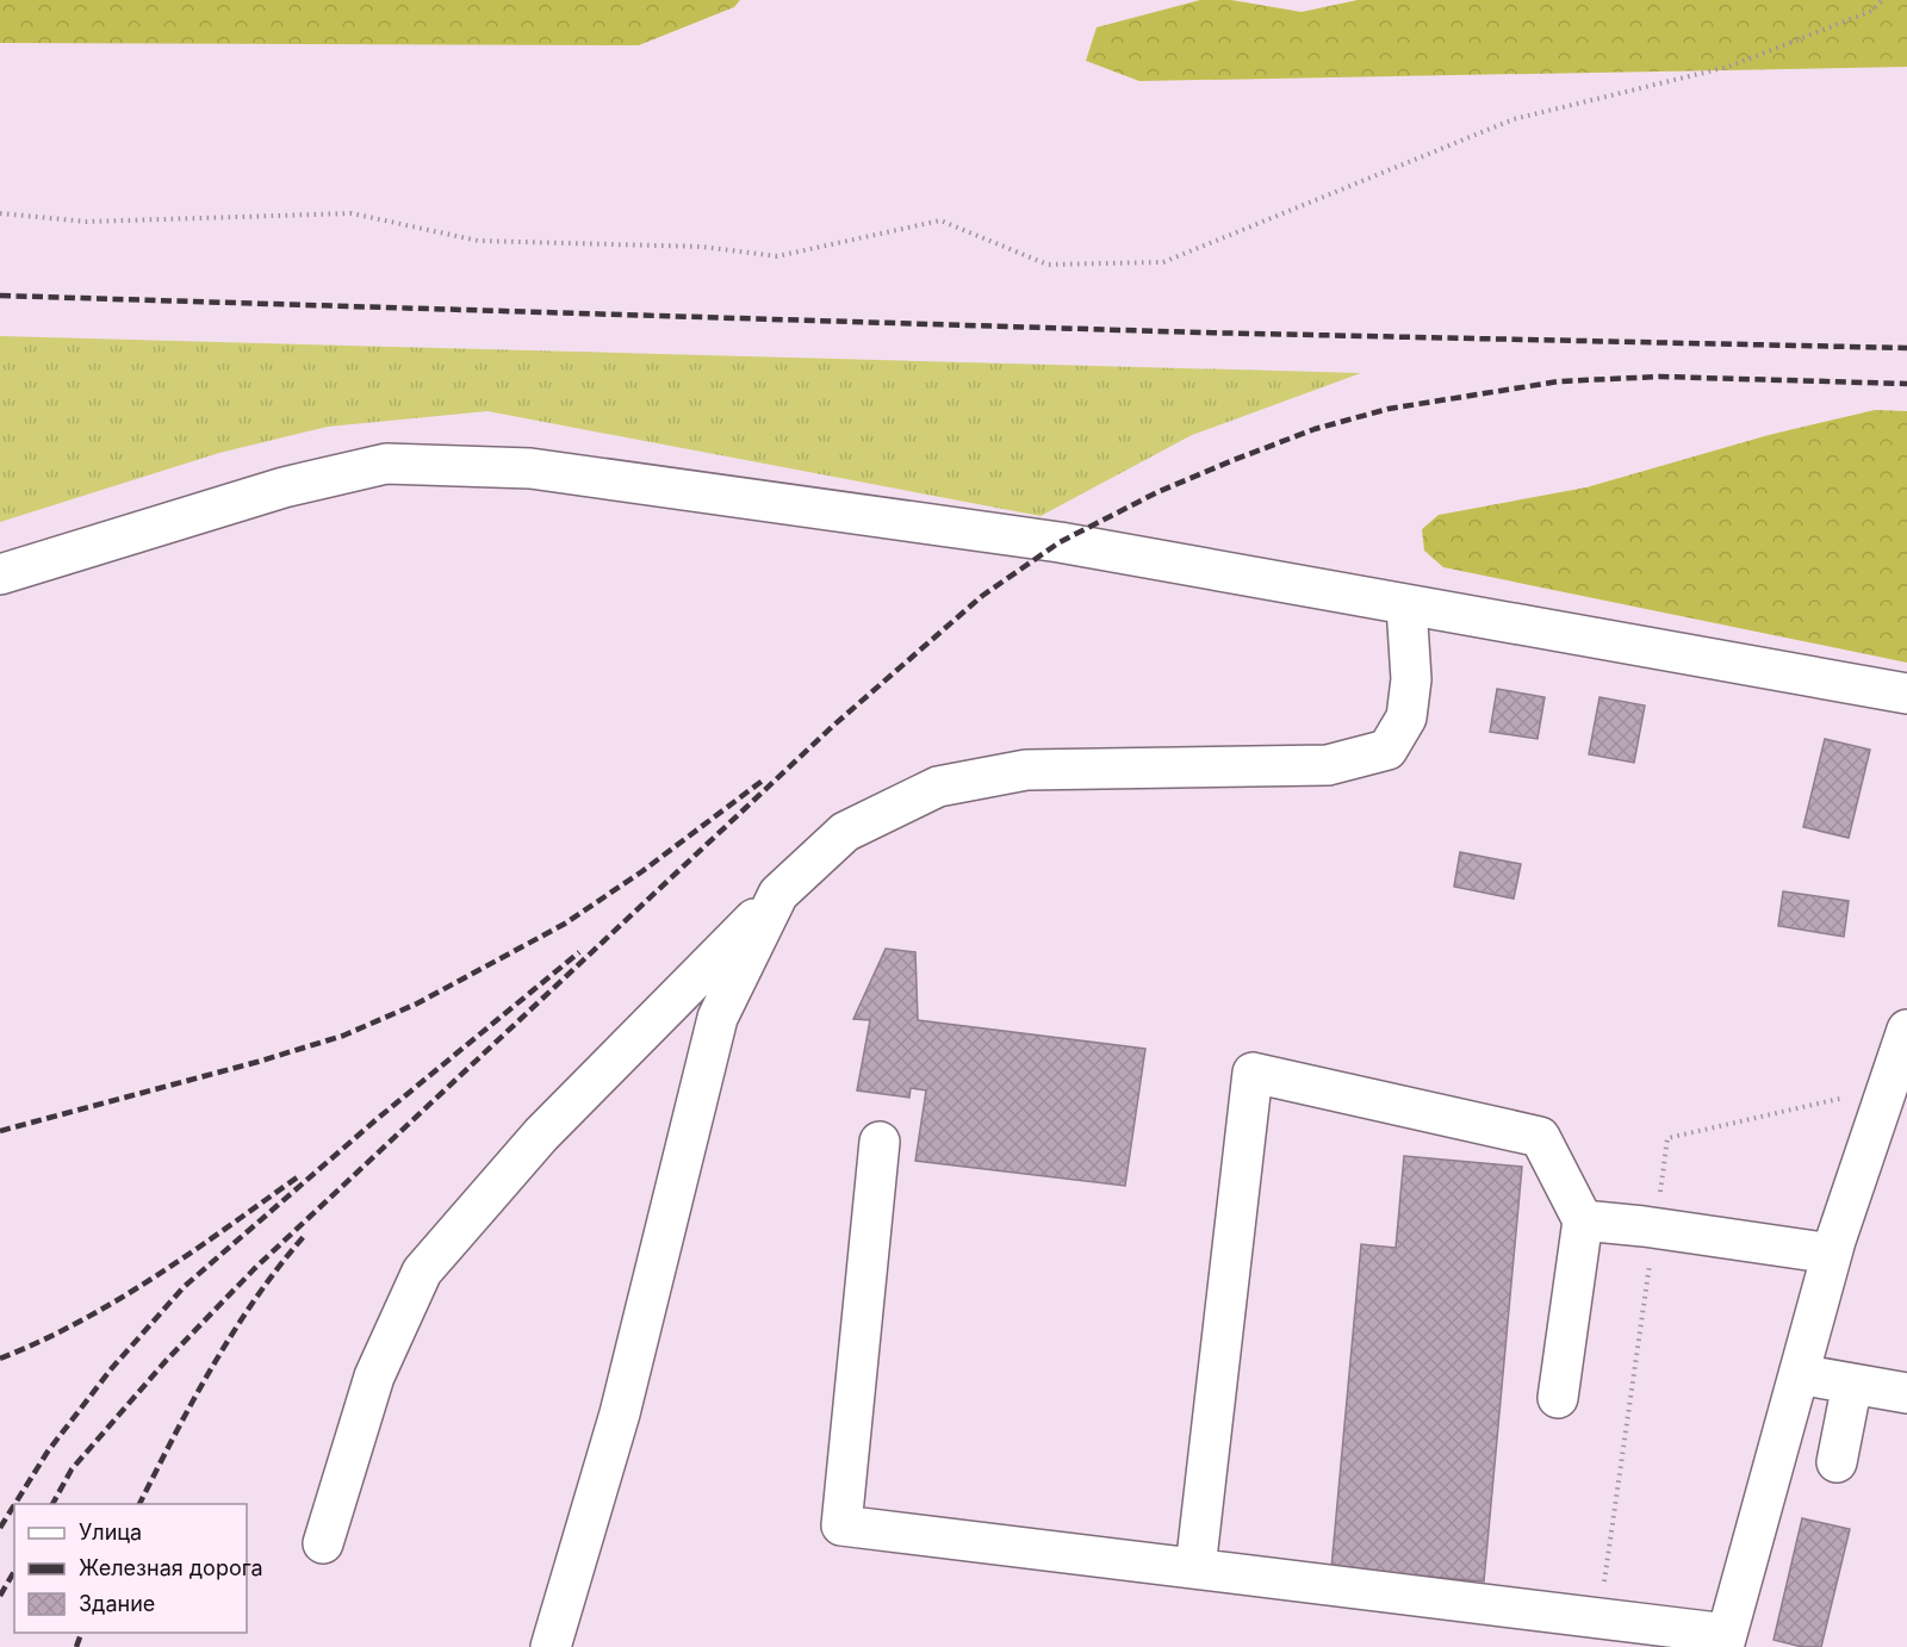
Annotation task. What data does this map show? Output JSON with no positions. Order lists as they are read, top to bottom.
{
  "legend": ["Улица", "Железная дорога", "Здание"]
}
